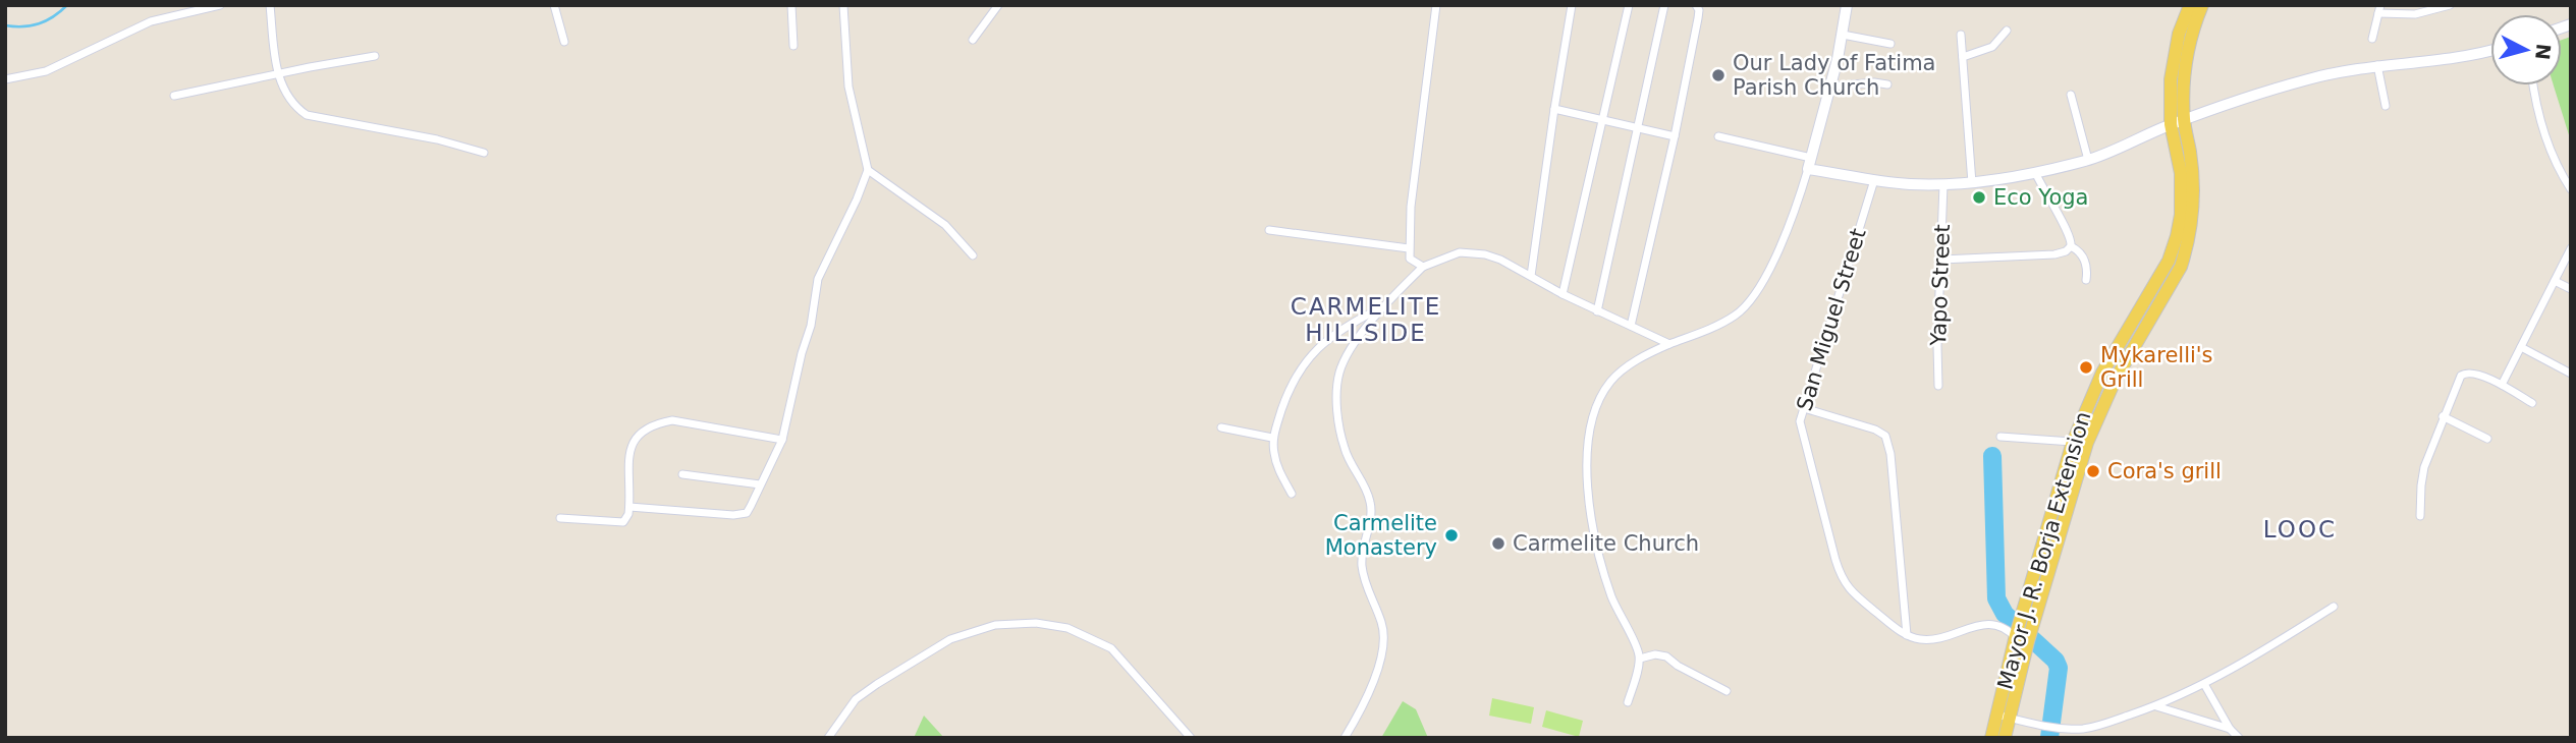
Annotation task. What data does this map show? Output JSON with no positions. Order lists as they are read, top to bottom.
{
  "streets": {
    "main road": ["Mayor J. R. Borja Extension"],
    "street": ["Yapo Street", "San Miguel Street"]
  },
  "districts": ["CARMELITE HILLSIDE", "LOOC"],
  "places": [
    "Our Lady of Fatima Parish Church",
    "Eco Yoga",
    "Mykarelli's Grill",
    "Cora's grill",
    "Carmelite Monastery",
    "Carmelite Church"
  ],
  "north": "right"
}
